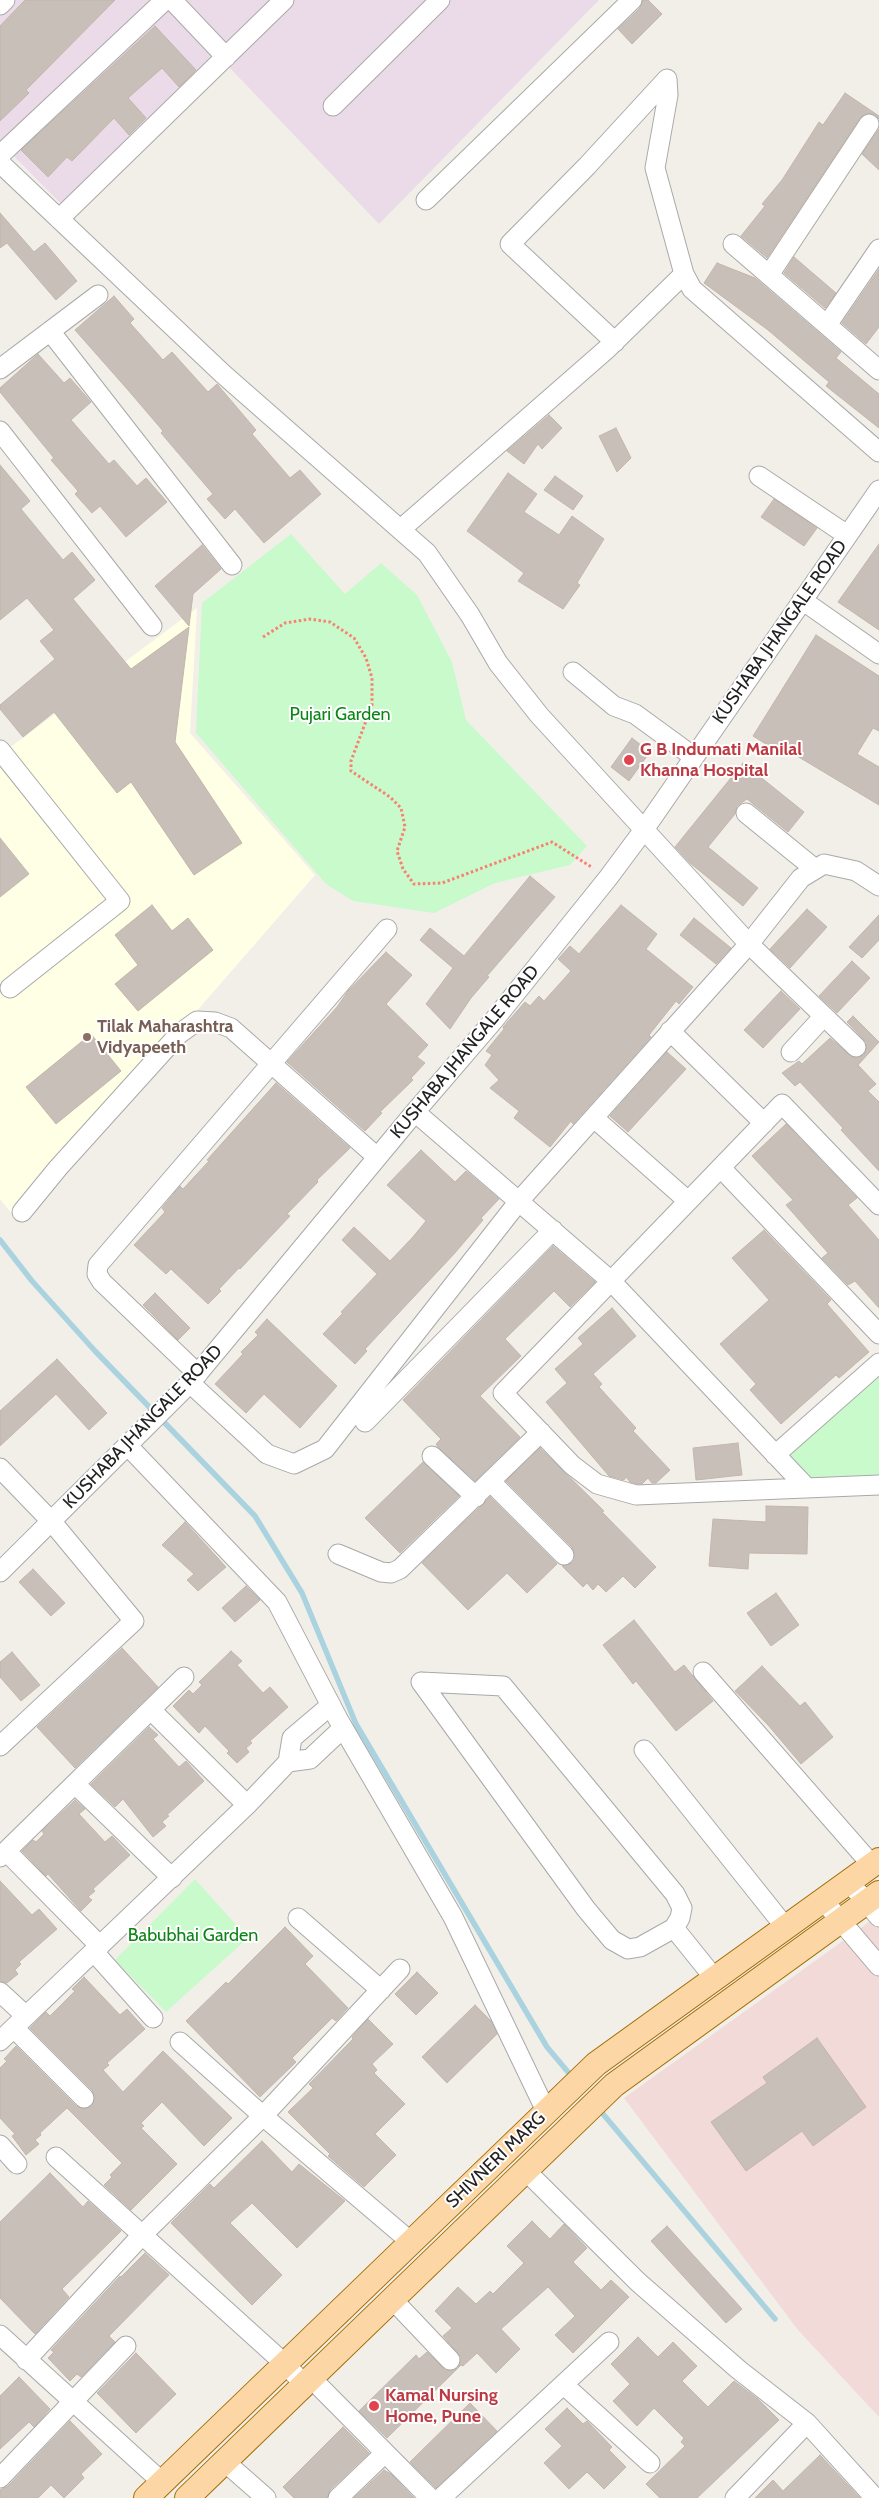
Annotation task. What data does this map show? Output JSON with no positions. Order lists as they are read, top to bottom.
{
  "streets": {
    "main road": ["SHIVNERI MARG"],
    "street": ["KUSHABA JHANGALE ROAD"]
  },
  "parks": ["Pujari Garden", "Babubhai Garden"],
  "places": ["G B Indumati Manilal Khanna Hospital", "Tilak Maharashtra Vidyapeeth", "Kamal Nursing Home, Pune"]
}
